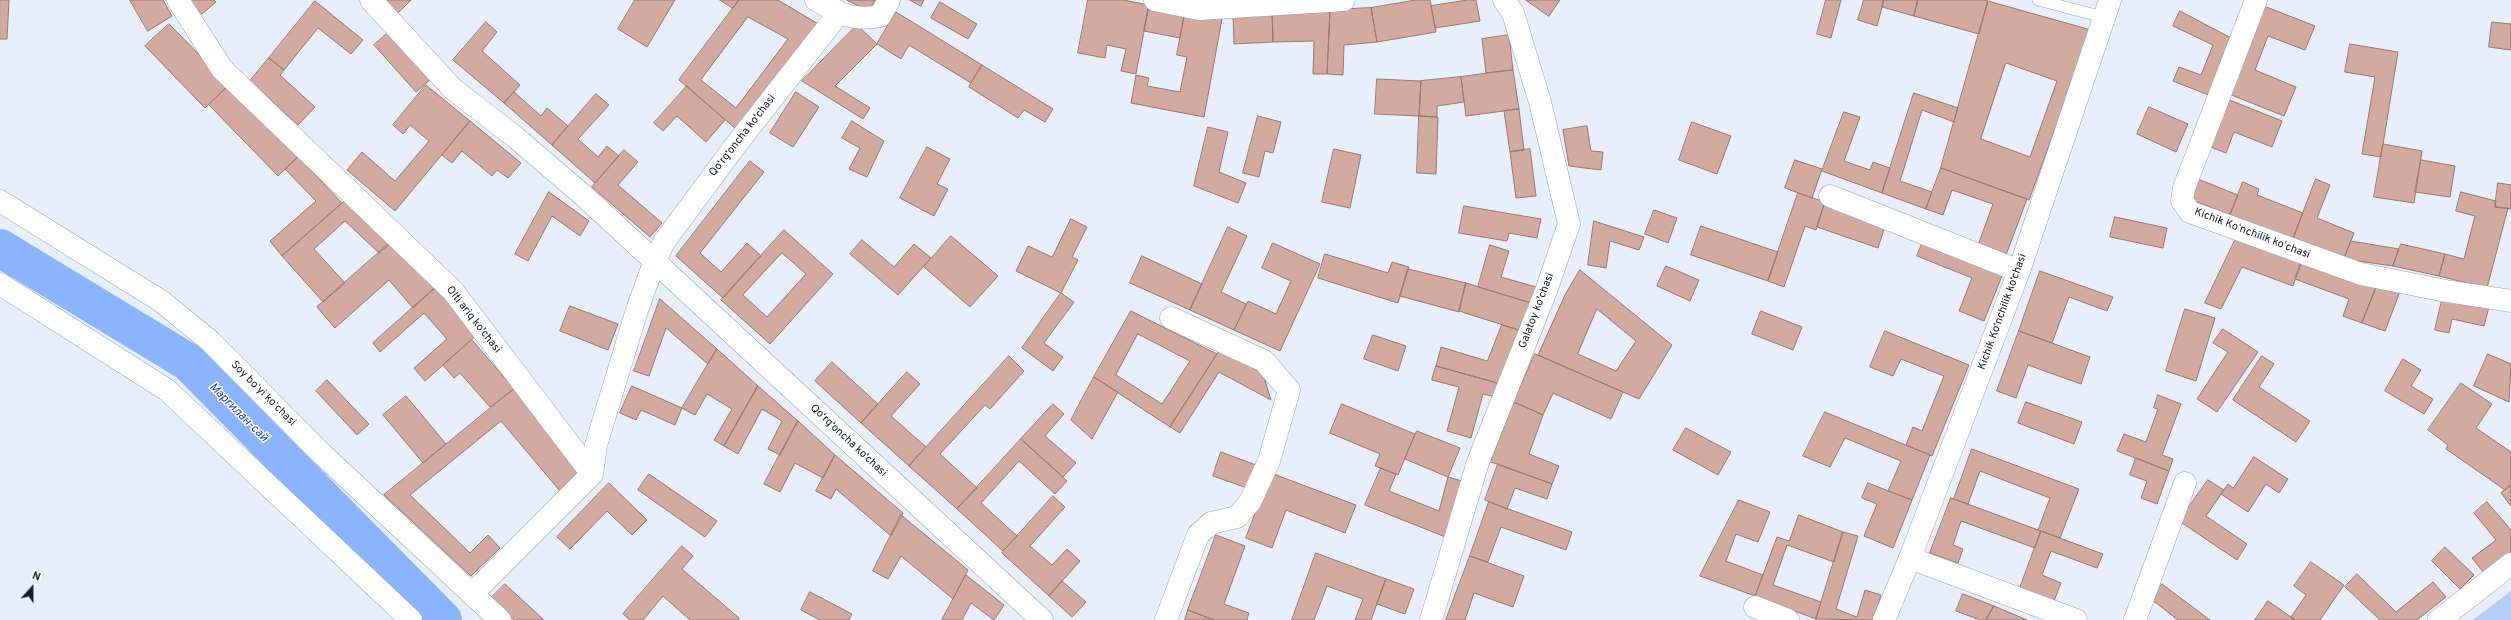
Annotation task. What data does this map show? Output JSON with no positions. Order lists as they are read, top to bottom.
{
  "streets": {
    "street": [
      "Qo‘rg‘oncha ko‘chasi",
      "Kichik Koʻnchilik koʻchasi",
      "Galatoy ko'chasi",
      "Kichik Ko‘nchilik ko‘chasi",
      "Olti ariq ko'chasi",
      "Soy boʻyi koʻchasi"
    ]
  },
  "crossings": [
    ["Qo‘rg‘oncha ko‘chasi", "Olti ariq ko'chasi"]
  ],
  "water": ["Маргилан-сай"],
  "north": "top"
}
